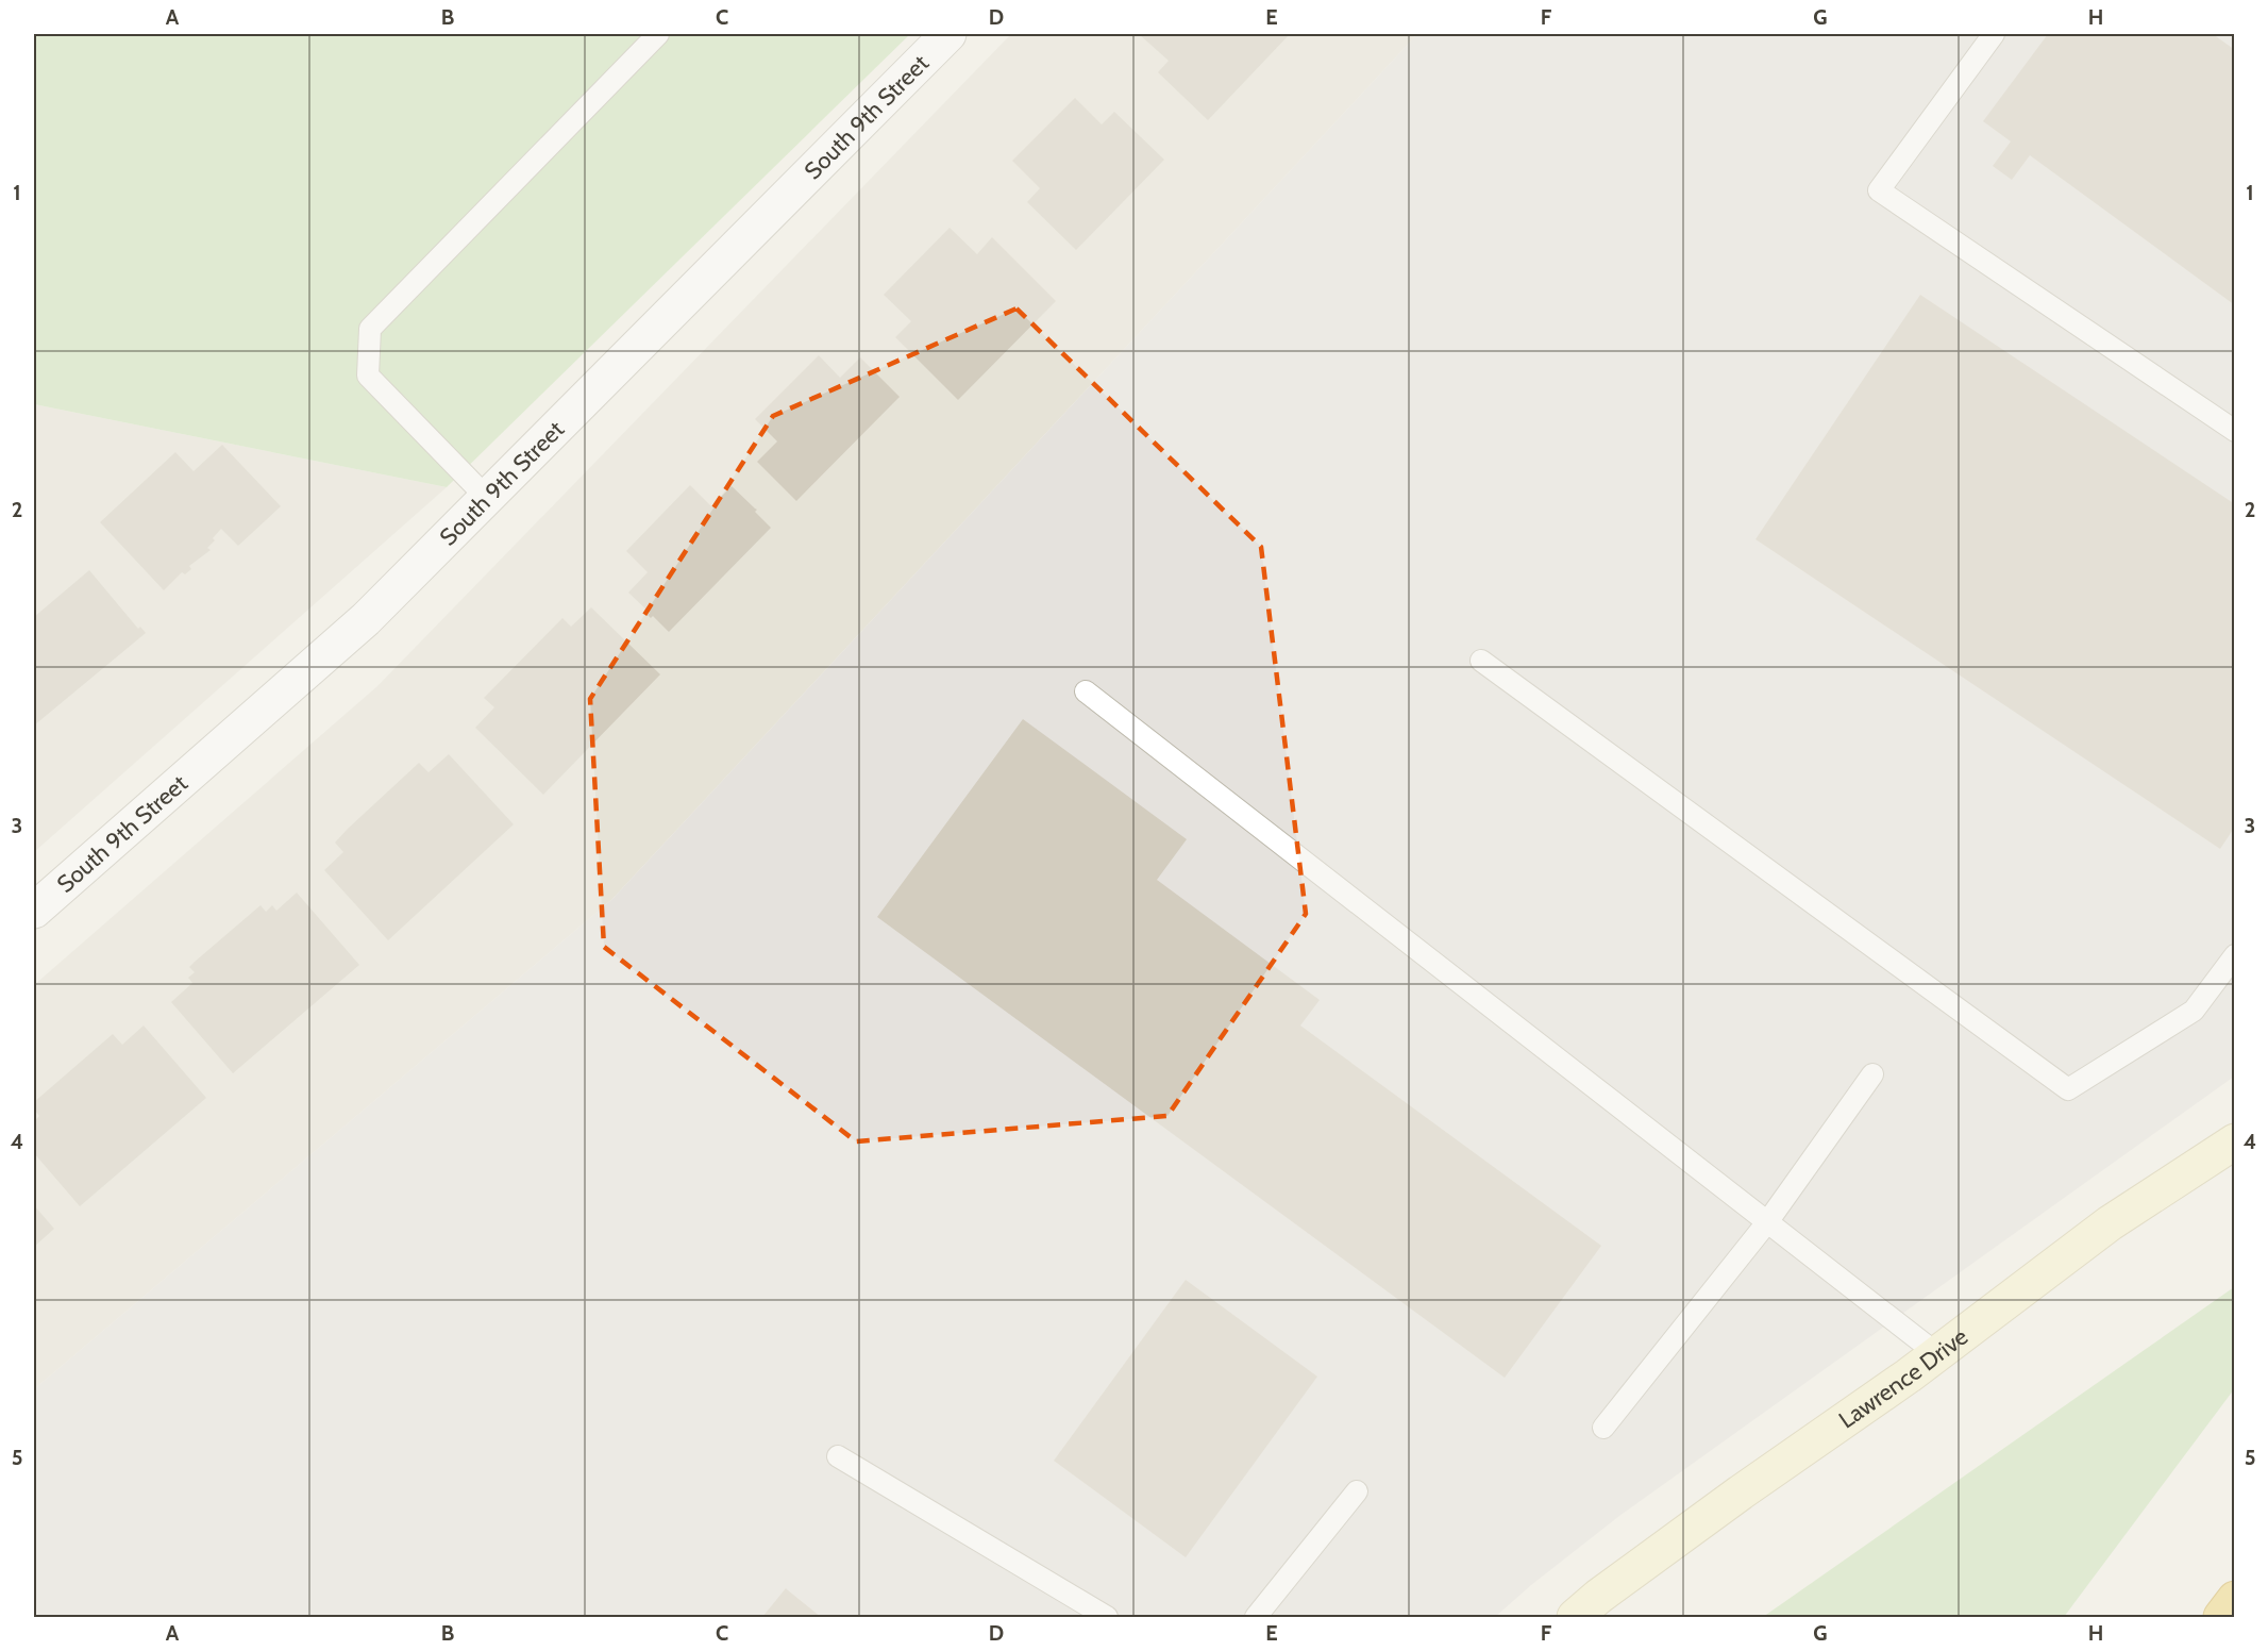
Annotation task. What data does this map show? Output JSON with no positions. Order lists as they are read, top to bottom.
{
  "streets": {
    "main road": ["Lawrence Drive"],
    "street": ["South 9th Street"]
  },
  "grid": {
    "columns": [
      "A",
      "B",
      "C",
      "D",
      "E",
      "F",
      "G",
      "H"
    ],
    "rows": [
      "1",
      "2",
      "3",
      "4",
      "5"
    ]
  }
}
